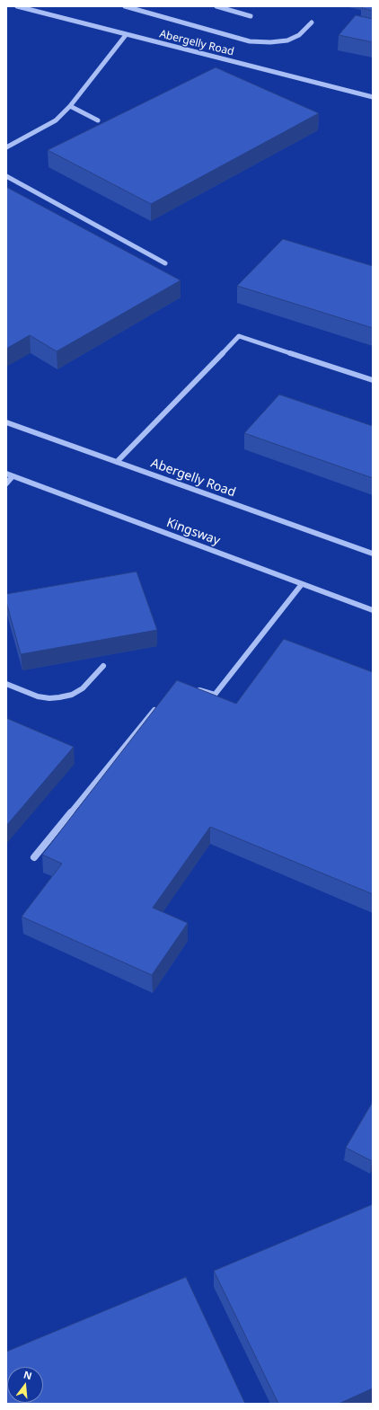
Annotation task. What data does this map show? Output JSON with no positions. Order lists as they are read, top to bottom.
{
  "streets": {
    "street": ["Abergelly Road", "Kingsway"]
  },
  "north": "top"
}
